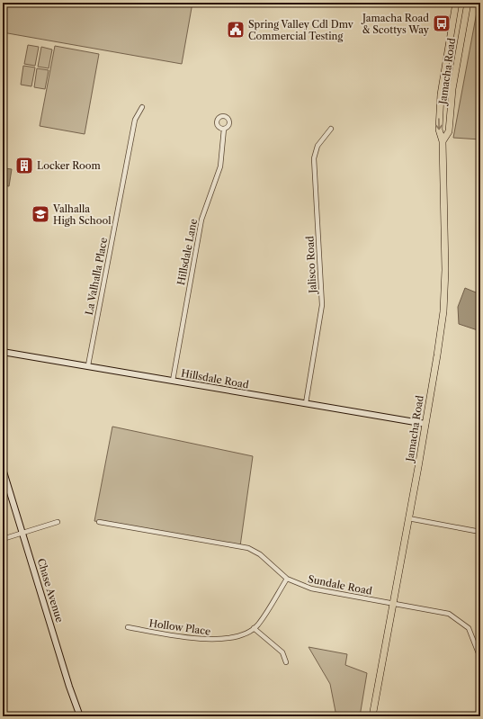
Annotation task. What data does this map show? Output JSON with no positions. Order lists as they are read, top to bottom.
{
  "streets": {
    "main road": ["Jamacha Road"],
    "street": [
      "Hillsdale Lane",
      "Jalisco Road",
      "La Valhalla Place",
      "Hillsdale Road",
      "Sundale Road",
      "Chase Avenue",
      "Hollow Place"
    ]
  },
  "crossings": [
    ["Jamacha Road", "Hillsdale Road"],
    ["Jamacha Road", "Sundale Road"],
    ["Hillsdale Lane", "Hillsdale Road"],
    ["Jalisco Road", "Hillsdale Road"],
    ["La Valhalla Place", "Hillsdale Road"],
    ["Sundale Road", "Hollow Place"]
  ],
  "places": {
    "bus stop": ["Jamacha Road & Scottys Way"],
    "public building": ["Spring Valley Cdl Dmv Commercial Testing"],
    "building": ["Locker Room"],
    "school or university": ["Valhalla High School"]
  }
}
